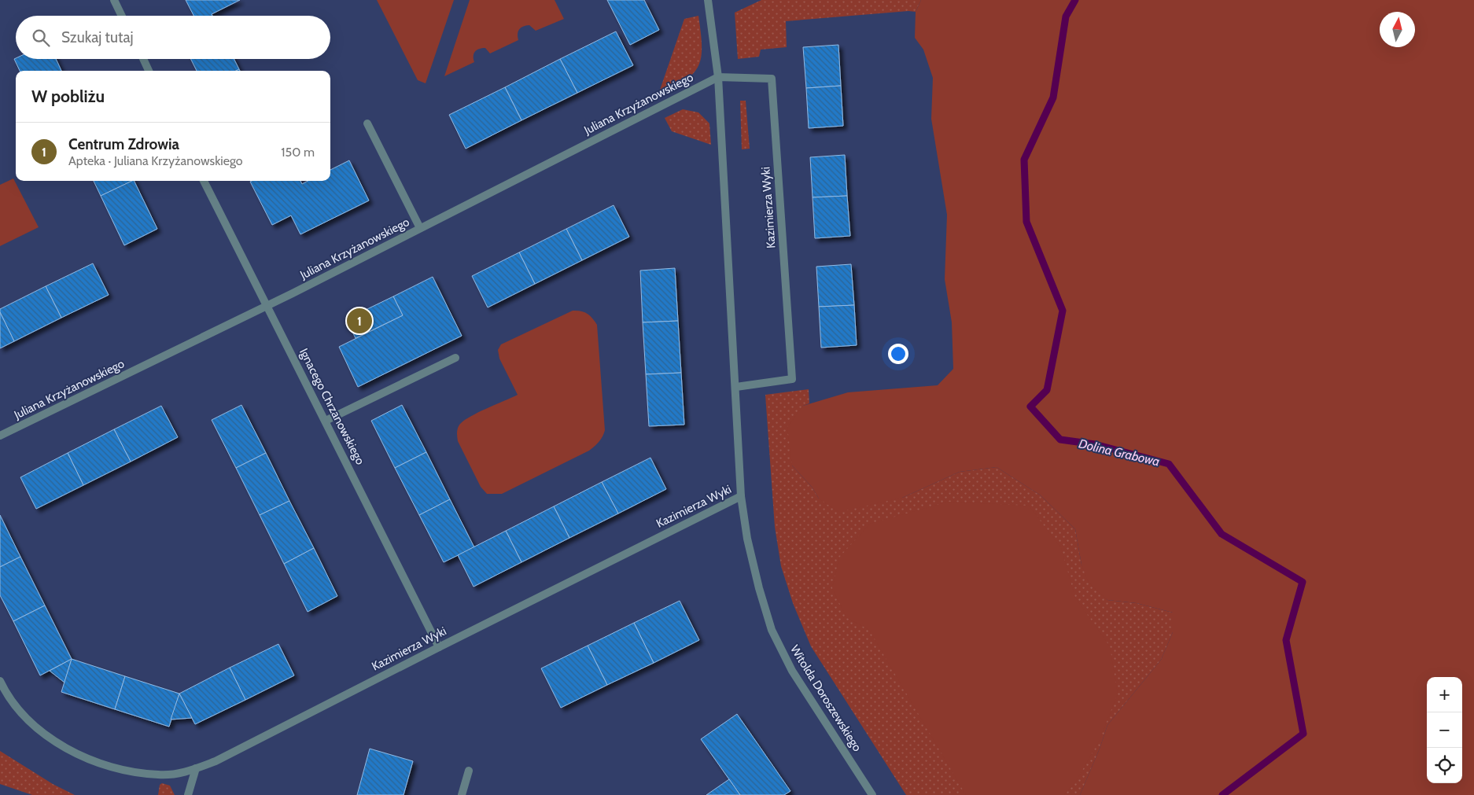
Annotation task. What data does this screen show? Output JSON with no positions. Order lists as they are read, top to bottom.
{
  "streets": {
    "street": [
      "Juliana Krzyżanowskiego",
      "Kazimierza Wyki",
      "Ignacego Chrzanowskiego",
      "Witolda Doroszewskiego"
    ]
  },
  "crossings": [
    ["Juliana Krzyżanowskiego", "Kazimierza Wyki"],
    ["Juliana Krzyżanowskiego", "Ignacego Chrzanowskiego"],
    ["Kazimierza Wyki", "Ignacego Chrzanowskiego"],
    ["Kazimierza Wyki", "Witolda Doroszewskiego"]
  ],
  "water": ["Dolina Grabowa"],
  "north": "top",
  "page": {
    "search": "Szukaj tutaj",
    "heading": "W pobliżu",
    "list": [
      {
        "mark": "1",
        "name": "Centrum Zdrowia",
        "note": "Apteka · Juliana Krzyżanowskiego",
        "value": "150 m"
      }
    ],
    "pins": "1",
    "map_buttons": ["+", "−"]
  }
}
